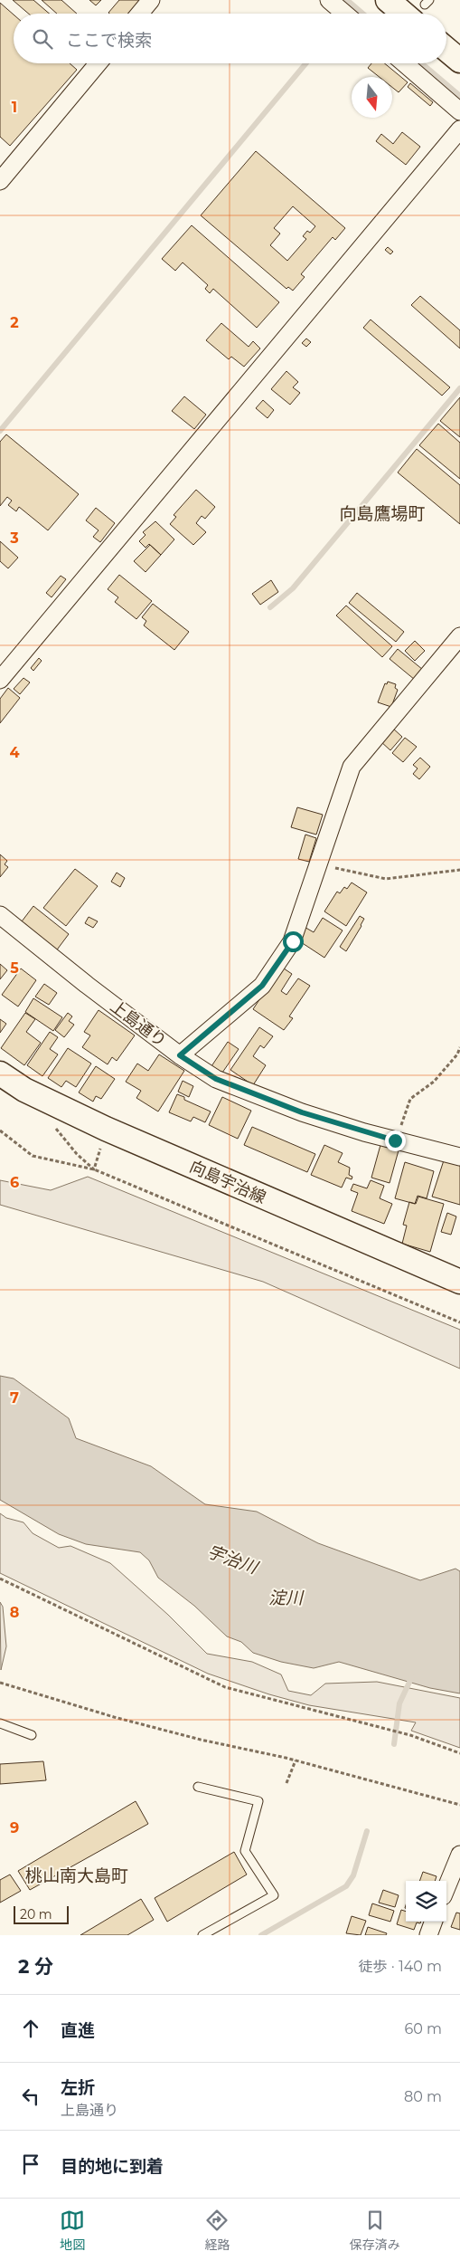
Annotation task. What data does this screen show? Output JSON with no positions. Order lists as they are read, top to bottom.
{
  "streets": {
    "main road": ["向島宇治線"],
    "street": ["上島通り"]
  },
  "districts": ["向島鷹場町", "桃山南大島町"],
  "water": ["宇治川", "淀川"],
  "scale_bar": "20 m",
  "north": "bottom",
  "page": {
    "search": "ここで検索",
    "scale": "20 m",
    "heading": ["2 分", "徒歩 · 140 m"],
    "list": [
      ["直進", "60 m"],
      ["左折", "上島通り", "80 m"],
      "目的地に到着"
    ],
    "nav": ["地図", "経路", "保存済み"]
  },
  "grid": {
    "rows": [
      "1",
      "2",
      "3",
      "4",
      "5",
      "6",
      "7",
      "8",
      "9"
    ]
  }
}
